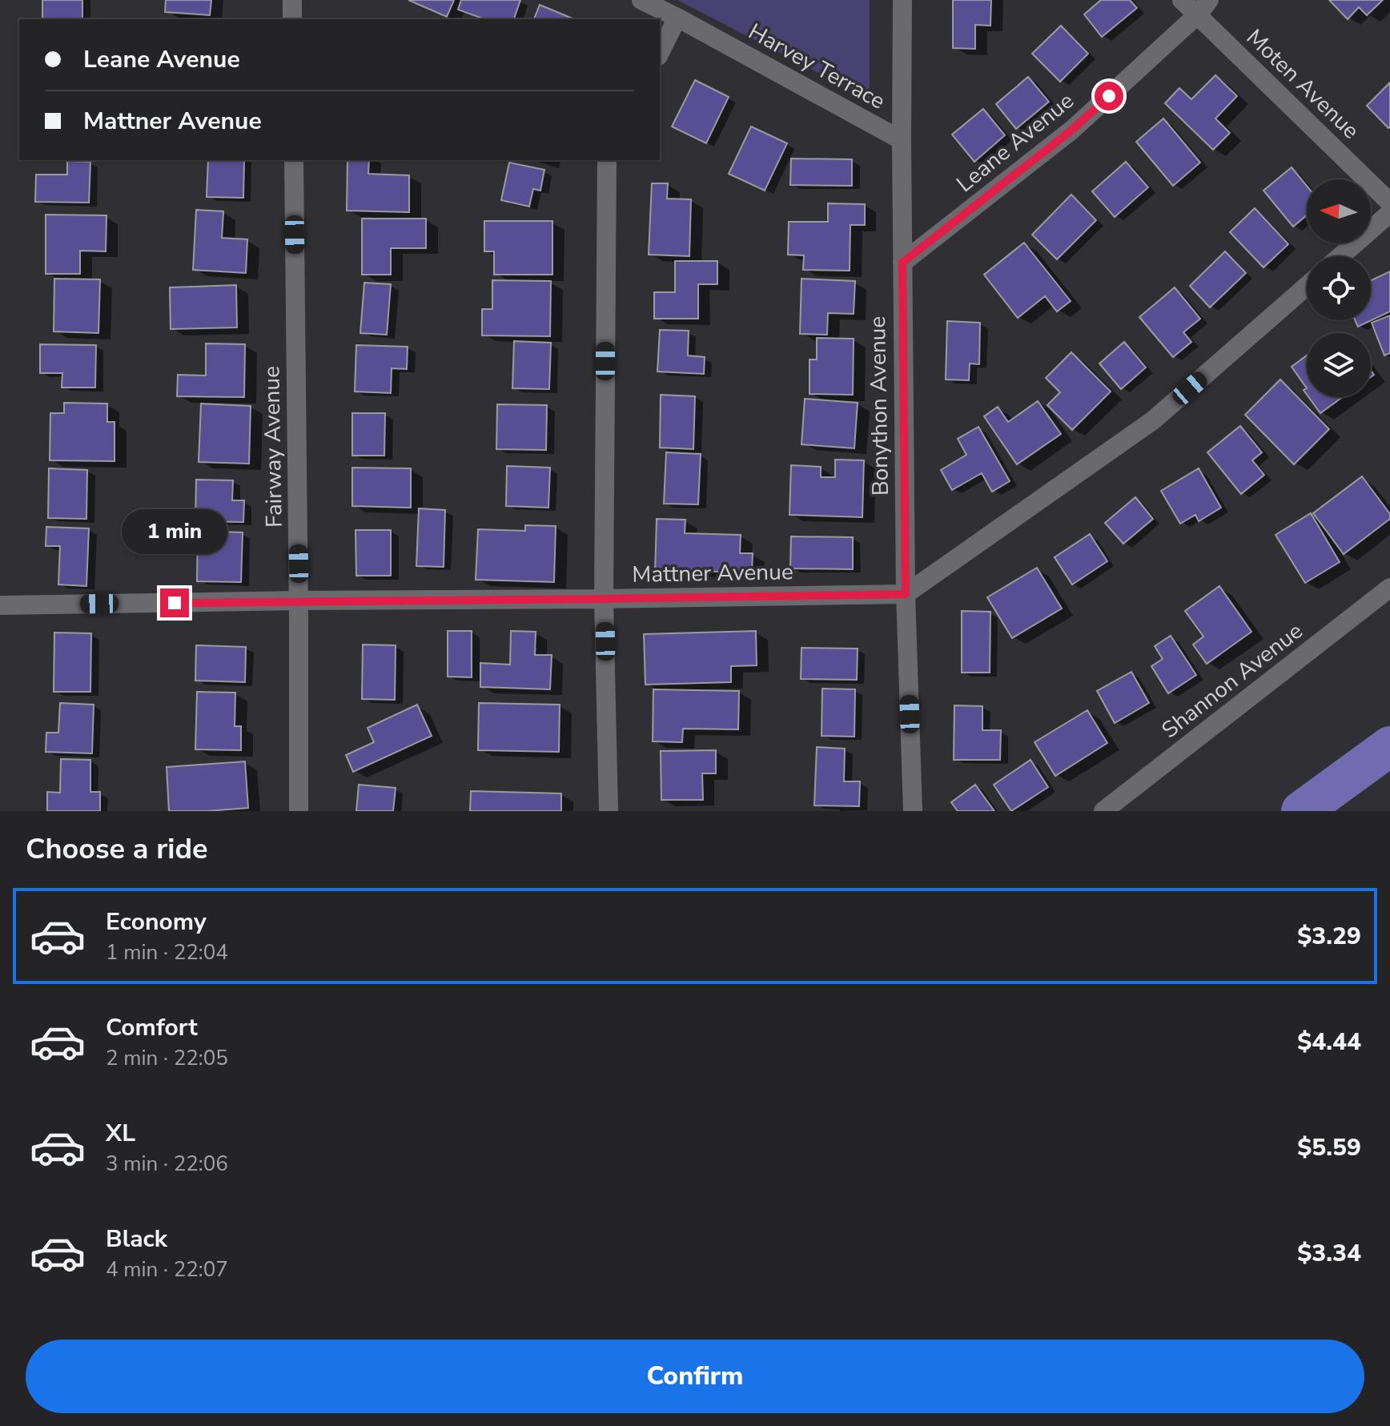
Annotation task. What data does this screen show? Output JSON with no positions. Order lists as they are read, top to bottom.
{
  "streets": {
    "street": [
      "Harvey Terrace",
      "Moten Avenue",
      "Leane Avenue",
      "Bonython Avenue",
      "Fairway Avenue",
      "Mattner Avenue",
      "Shannon Avenue"
    ]
  },
  "crossings": [
    ["Harvey Terrace", "Bonython Avenue"],
    ["Moten Avenue", "Leane Avenue"],
    ["Leane Avenue", "Bonython Avenue"],
    ["Bonython Avenue", "Mattner Avenue"],
    ["Fairway Avenue", "Mattner Avenue"]
  ],
  "north": "left",
  "page": {
    "banner": ["Leane Avenue", "Mattner Avenue"],
    "bubble": "1 min",
    "heading": "Choose a ride",
    "list": [
      {
        "name": "Economy",
        "note": "1 min · 22:04",
        "value": "$3.29"
      },
      {
        "name": "Comfort",
        "note": "2 min · 22:05",
        "value": "$4.44"
      },
      {
        "name": "XL",
        "note": "3 min · 22:06",
        "value": "$5.59"
      },
      {
        "name": "Black",
        "note": "4 min · 22:07",
        "value": "$3.34"
      }
    ],
    "buttons": "Confirm"
  }
}
